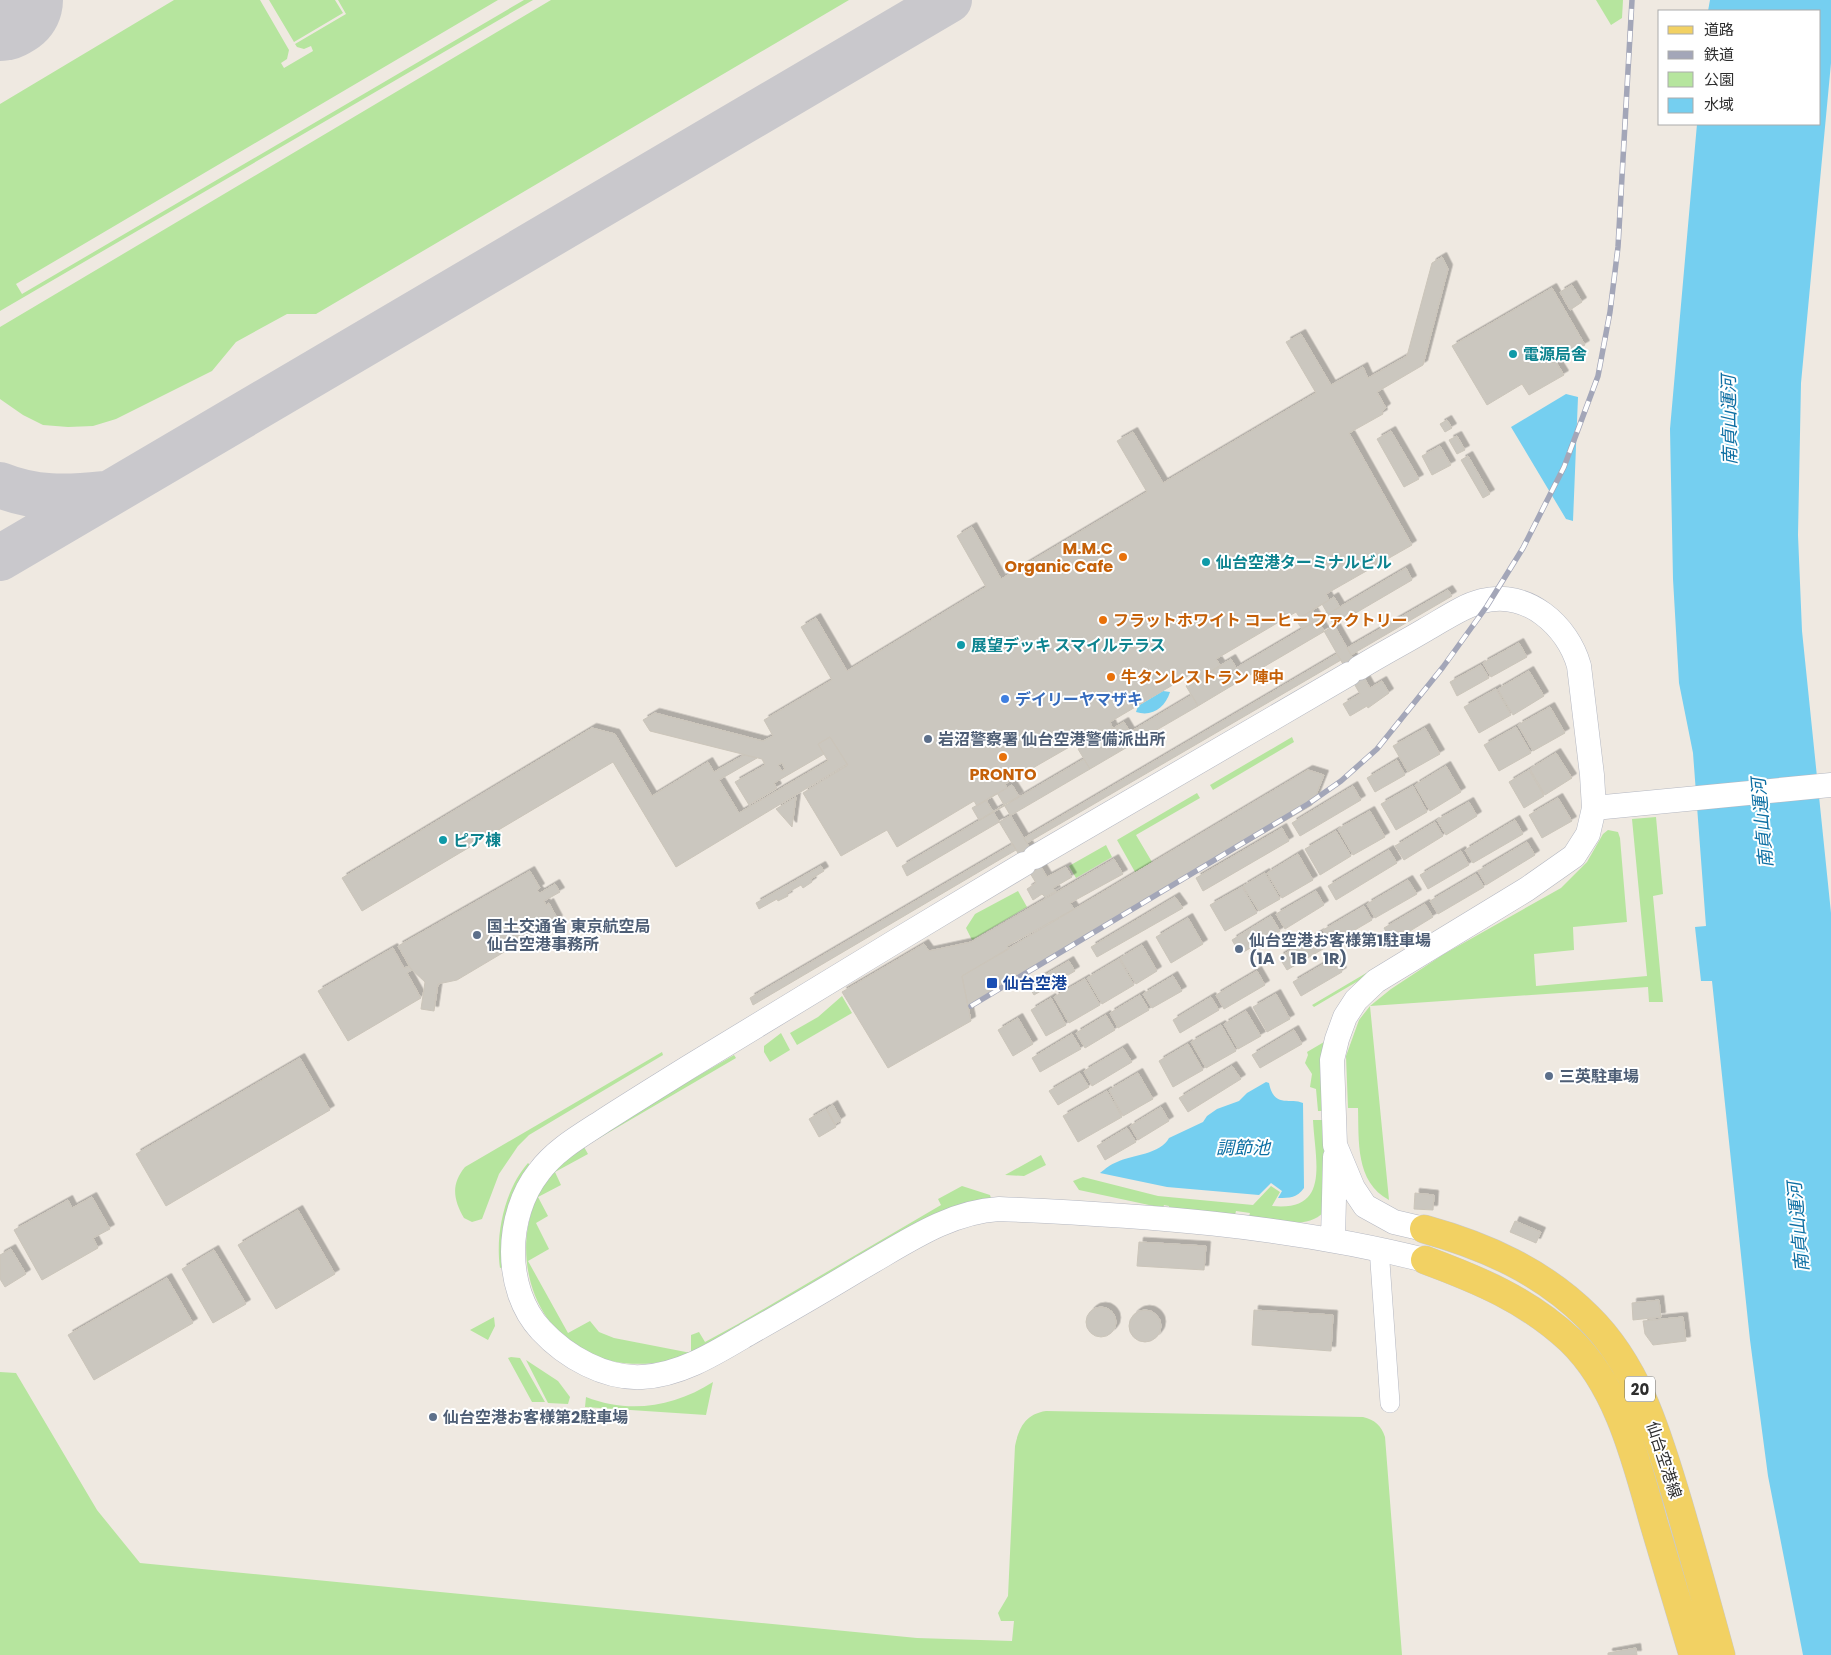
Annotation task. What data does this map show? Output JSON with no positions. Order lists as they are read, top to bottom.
{
  "streets": {
    "main road": ["20", "仙台空港線"]
  },
  "water": ["南貞山運河", "調節池"],
  "places": {
    "other": [
      "電源局舎",
      "M.M.C Organic Cafe",
      "仙台空港ターミナルビル",
      "フラットホワイト コーヒー ファクトリー",
      "展望デッキ スマイルテラス",
      "牛タンレストラン 陣中",
      "デイリーヤマザキ",
      "岩沼警察署 仙台空港警備派出所",
      "PRONTO",
      "ピア棟",
      "国土交通省 東京航空局 仙台空港事務所",
      "仙台空港お客様第1駐車場 (1A・1B・1R)",
      "三英駐車場",
      "仙台空港お客様第2駐車場"
    ],
    "transit": ["仙台空港"]
  },
  "legend": [
    "道路",
    "鉄道",
    "公園",
    "水域"
  ]
}
